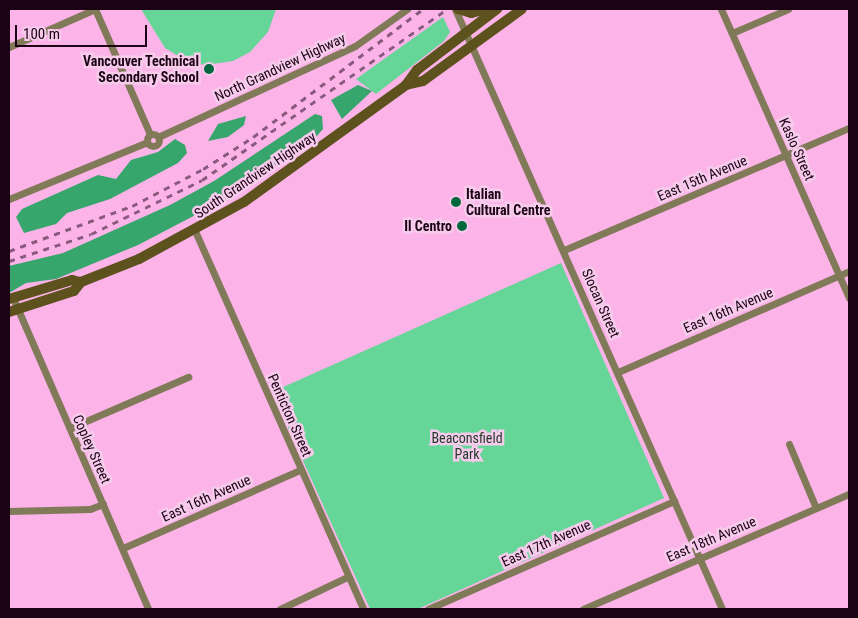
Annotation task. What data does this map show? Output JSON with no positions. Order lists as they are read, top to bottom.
{
  "streets": {
    "main road": ["South Grandview Highway"],
    "street": [
      "North Grandview Highway",
      "Kaslo Street",
      "East 15th Avenue",
      "Slocan Street",
      "East 16th Avenue",
      "Penticton Street",
      "Copley Street",
      "East 18th Avenue",
      "East 17th Avenue"
    ]
  },
  "crossings": [
    ["Kaslo Street", "East 15th Avenue"],
    ["Kaslo Street", "East 16th Avenue"],
    ["South Grandview Highway", "Slocan Street"],
    ["South Grandview Highway", "Penticton Street"],
    ["South Grandview Highway", "Copley Street"],
    ["East 15th Avenue", "Slocan Street"],
    ["Slocan Street", "East 16th Avenue"],
    ["Slocan Street", "East 18th Avenue"],
    ["Slocan Street", "East 17th Avenue"],
    ["East 16th Avenue", "Penticton Street"],
    ["East 16th Avenue", "Copley Street"]
  ],
  "parks": ["Beaconsfield Park"],
  "places": ["Vancouver Technical Secondary School", "Italian Cultural Centre", "Il Centro"],
  "scale_bar": "100 m"
}
